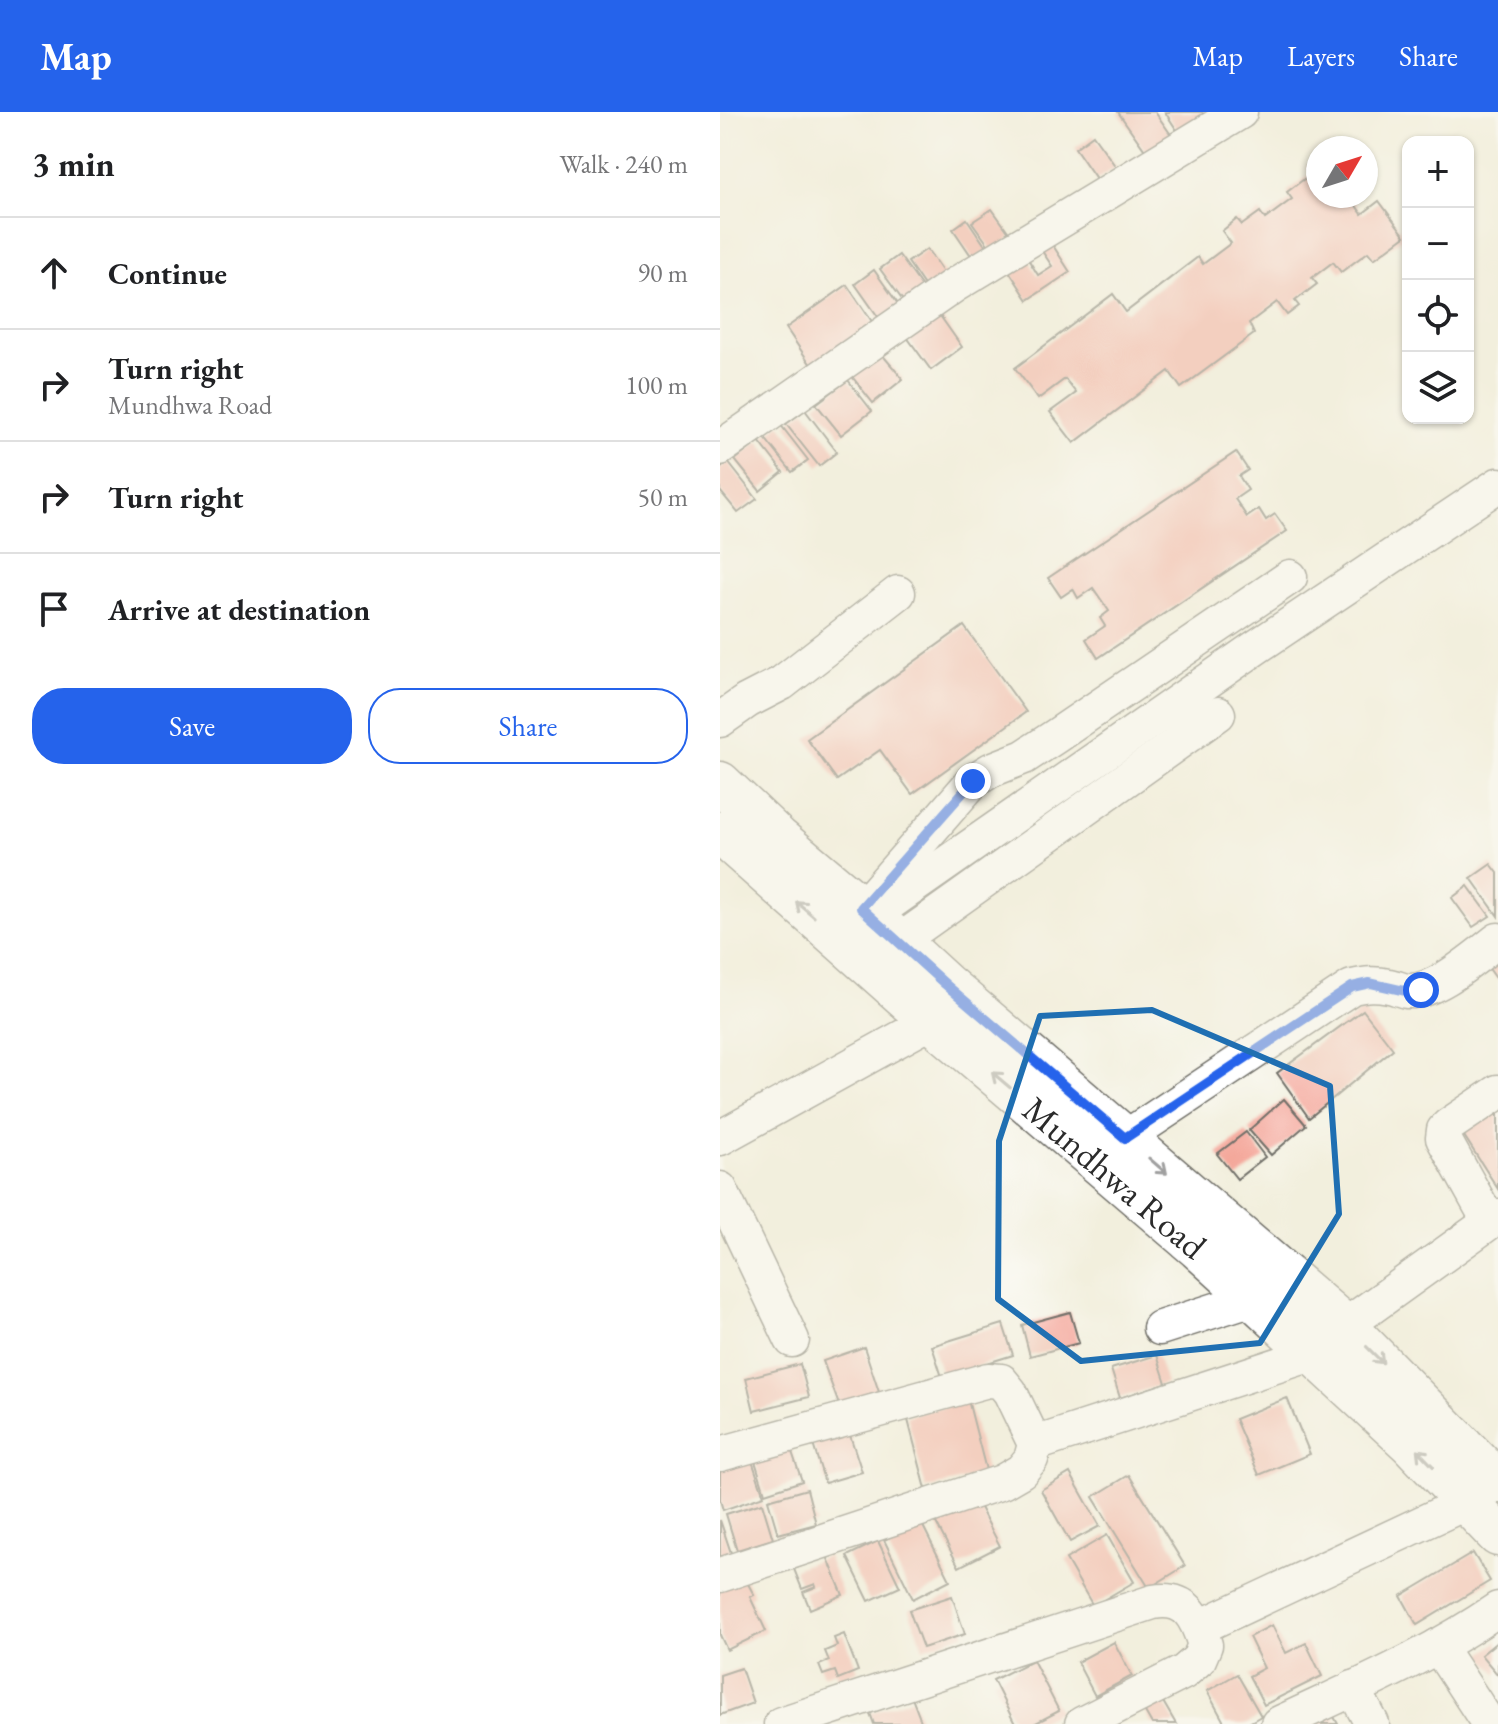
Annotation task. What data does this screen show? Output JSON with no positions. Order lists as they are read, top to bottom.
{
  "streets": {
    "main road": ["Mundhwa Road"]
  },
  "north": "top right",
  "page": {
    "header": "Map",
    "nav": ["Map", "Layers", "Share"],
    "heading": ["3 min", "Walk · 240 m"],
    "map_buttons": ["+", "−"],
    "list": [
      ["Continue", "90 m"],
      ["Turn right", "Mundhwa Road", "100 m"],
      ["Turn right", "50 m"],
      "Arrive at destination"
    ],
    "buttons": ["Save", "Share"]
  }
}
